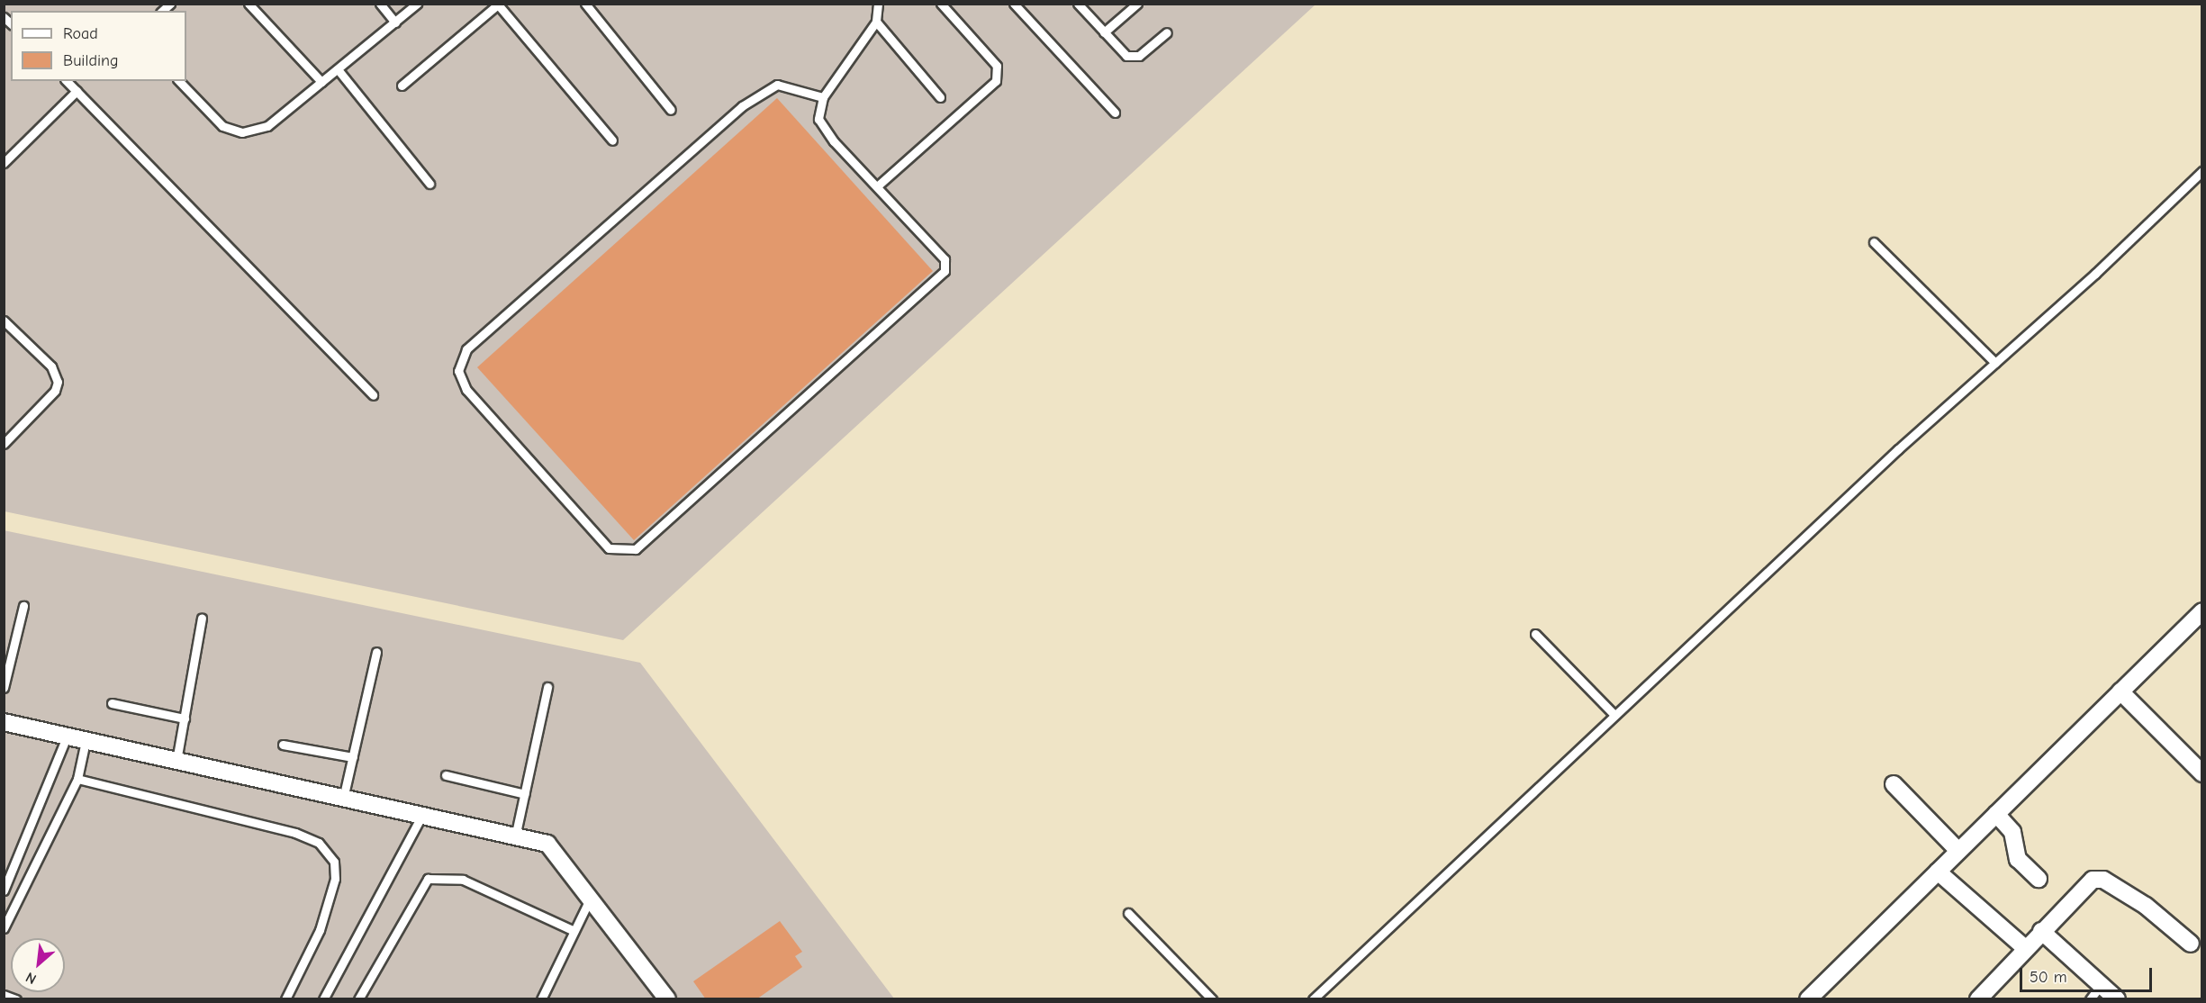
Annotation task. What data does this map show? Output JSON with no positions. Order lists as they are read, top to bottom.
{
  "legend": ["Road", "Building"],
  "scale_bar": "50 m",
  "north": "bottom left"
}
